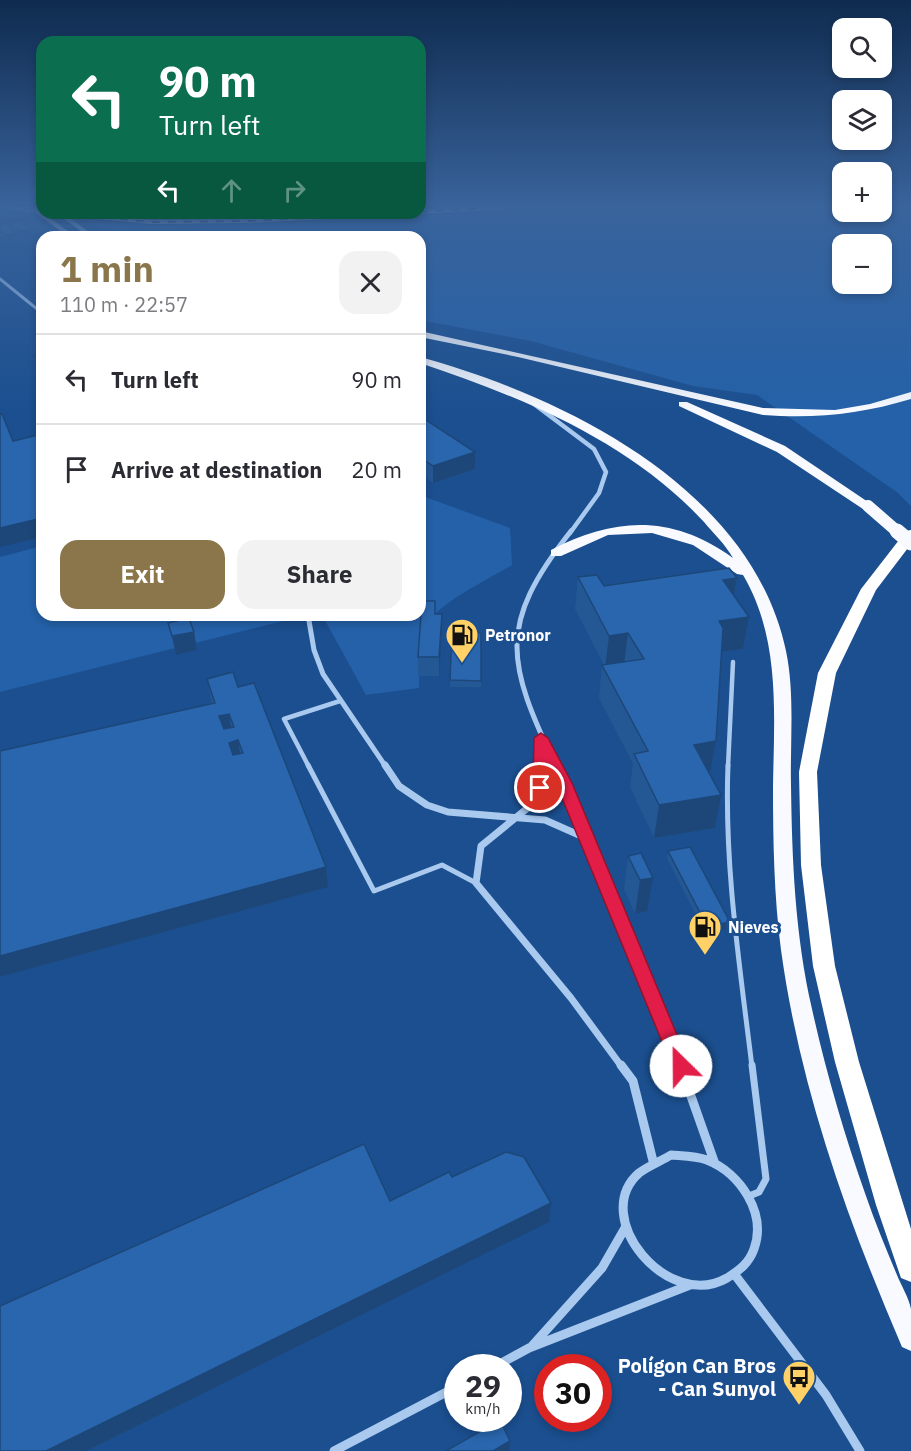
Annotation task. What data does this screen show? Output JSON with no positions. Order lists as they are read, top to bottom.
{
  "places": {
    "fuel station": ["Petronor", "Nieves"],
    "bus stop": ["Polígon Can Bros - Can Sunyol"]
  },
  "page": {
    "map_buttons": ["+", "−"],
    "turn": ["90 m", "Turn left"],
    "heading": ["1 min", "110 m · 22:57"],
    "list": [
      {
        "name": "Turn left",
        "value": "90 m"
      },
      {
        "name": "Arrive at destination",
        "value": "20 m"
      }
    ],
    "buttons": ["Exit", "Share"],
    "speed": "29 km/h",
    "limit": "30"
  }
}
